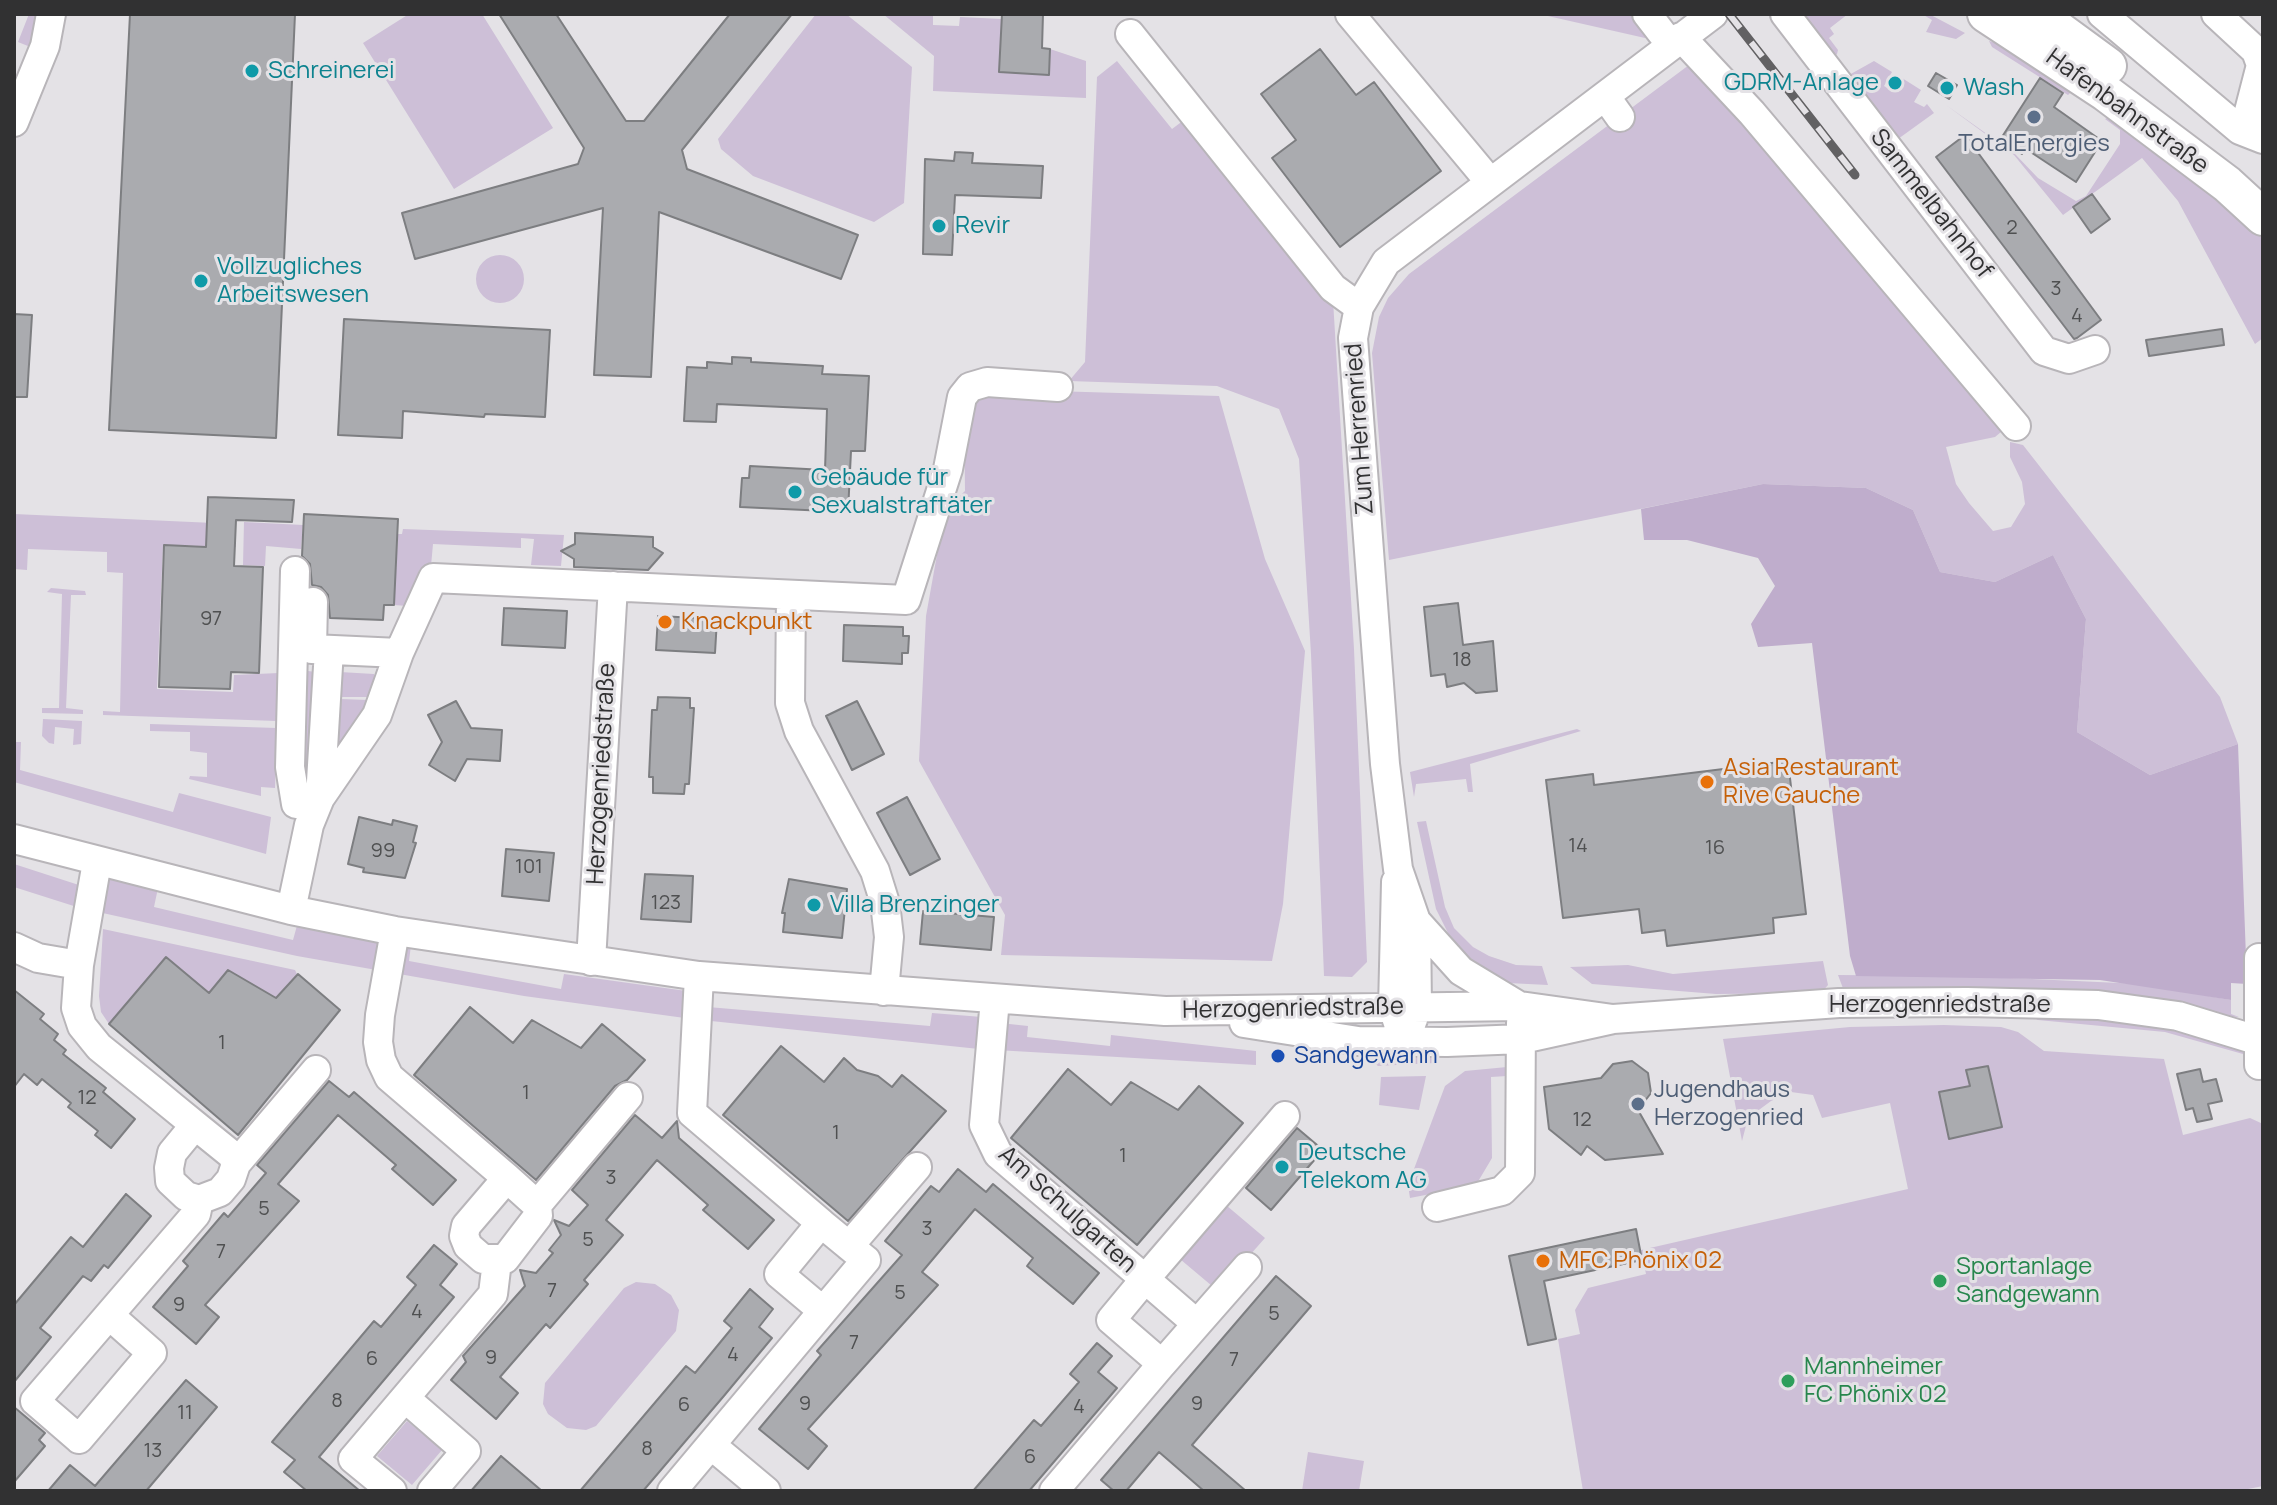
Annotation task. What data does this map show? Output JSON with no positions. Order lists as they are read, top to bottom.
{
  "streets": {
    "main road": ["Hafenbahnstraße"],
    "street": [
      "Sammelbahnhof",
      "Zum Herrenried",
      "Herzogenriedstraße",
      "Am Schulgarten"
    ]
  },
  "crossings": [
    ["Zum Herrenried", "Herzogenriedstraße"],
    ["Herzogenriedstraße", "Am Schulgarten"]
  ],
  "places": [
    "Schreinerei",
    "GDRM-Anlage",
    "Wash",
    "TotalEnergies",
    "Revir",
    "Vollzugliches Arbeitswesen",
    "Gebäude für Sexualstraftäter",
    "Knackpunkt",
    "Asia Restaurant Rive Gauche",
    "Villa Brenzinger",
    "Sandgewann",
    "Jugendhaus Herzogenried",
    "Deutsche Telekom AG",
    "MFC Phönix 02",
    "Sportanlage Sandgewann",
    "Mannheimer FC Phönix 02"
  ],
  "house_numbers": [
    "2",
    "3",
    "4",
    "97",
    "18",
    "14",
    "16",
    "99",
    "101",
    "123",
    "1",
    "1",
    "12",
    "12",
    "1",
    "1",
    "3",
    "5",
    "3",
    "5",
    "7",
    "7",
    "5",
    "9",
    "4",
    "5",
    "7",
    "4",
    "9",
    "6",
    "7",
    "8",
    "9",
    "9",
    "6",
    "4",
    "11",
    "8",
    "13",
    "6"
  ]
}
